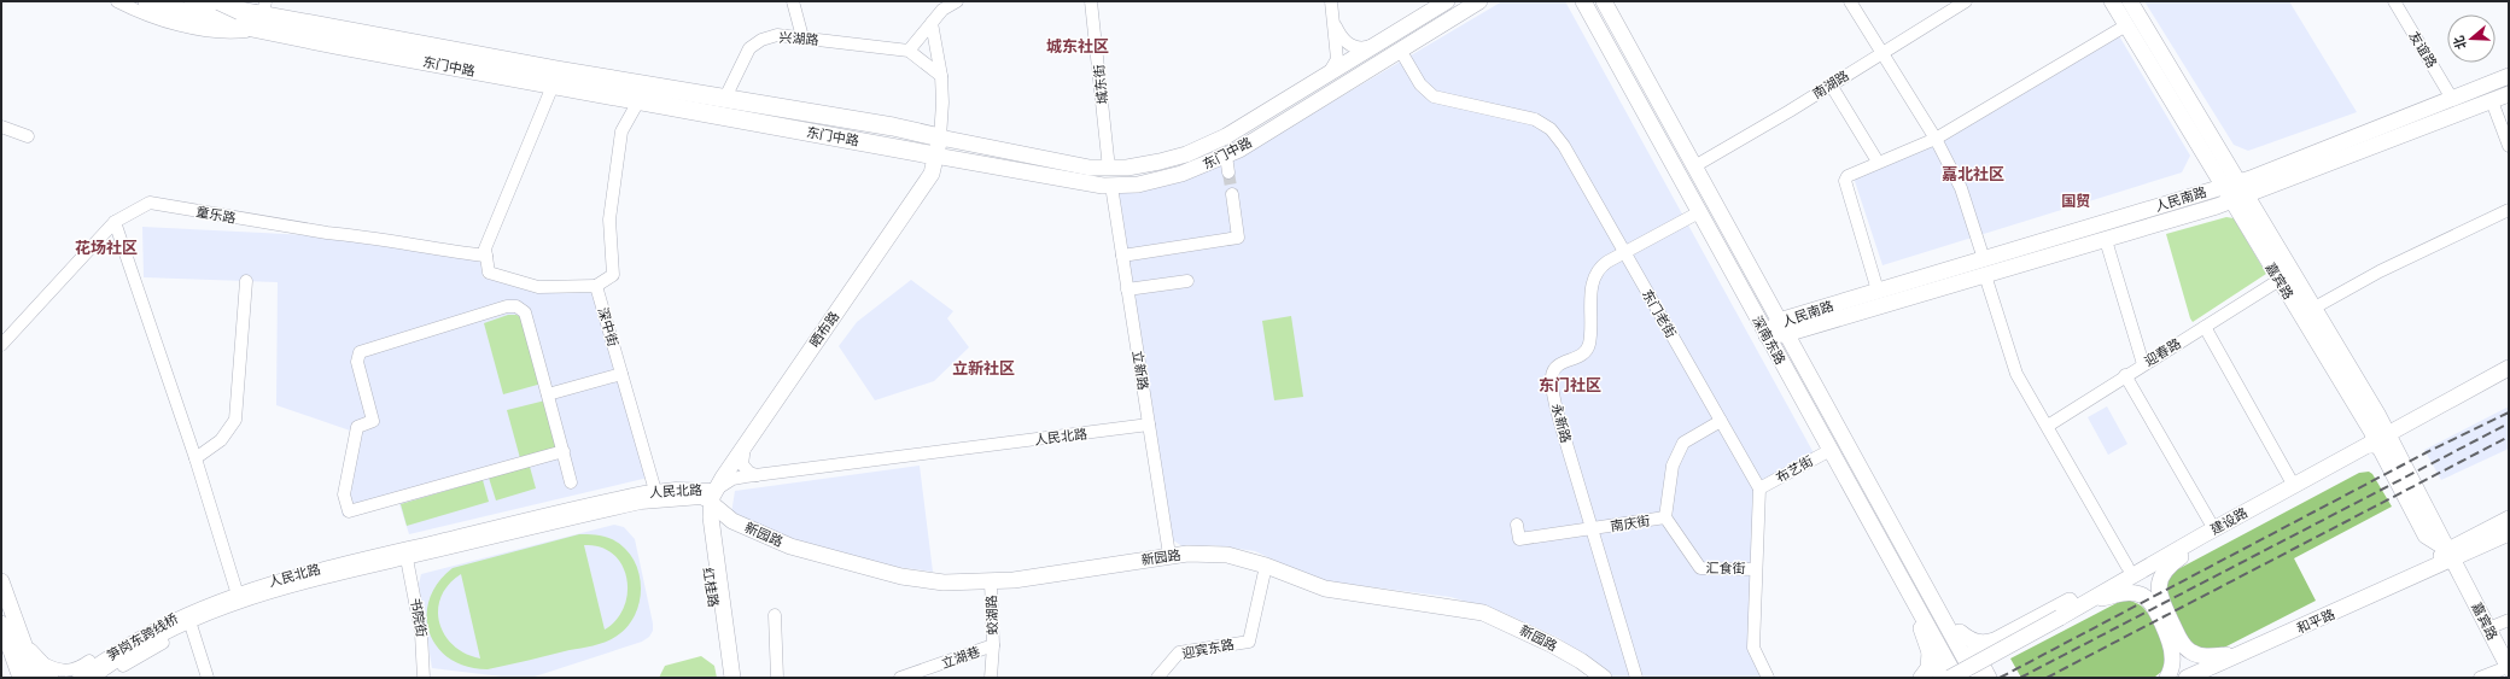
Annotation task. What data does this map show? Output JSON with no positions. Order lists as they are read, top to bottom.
{
  "streets": {
    "highway": ["东门中路"],
    "main road": [
      "人民南路",
      "嘉宾路",
      "晒布路",
      "深南东路",
      "建设路",
      "新园路",
      "红桂路",
      "和平路"
    ],
    "street": [
      "兴湖路",
      "友谊路",
      "城东街",
      "南湖路",
      "童乐路",
      "东门老街",
      "深中街",
      "迎春路",
      "立新路",
      "永新路",
      "人民北路",
      "布艺街",
      "南庆街",
      "汇食街",
      "蛟湖路",
      "书院街",
      "笋岗东跨线桥",
      "迎宾东路",
      "立湖巷"
    ]
  },
  "crossings": [
    ["兴湖路", "东门中路"],
    ["友谊路", "人民南路"],
    ["东门中路", "城东街"],
    ["东门中路", "东门老街"],
    ["东门中路", "晒布路"],
    ["东门中路", "立新路"],
    ["南湖路", "深南东路"],
    ["人民南路", "嘉宾路"],
    ["人民南路", "深南东路"],
    ["嘉宾路", "迎春路"],
    ["嘉宾路", "建设路"],
    ["嘉宾路", "和平路"],
    ["东门老街", "永新路"],
    ["东门老街", "布艺街"],
    ["东门老街", "南庆街"],
    ["深中街", "人民北路"],
    ["晒布路", "人民北路"],
    ["晒布路", "新园路"],
    ["晒布路", "红桂路"],
    ["深南东路", "永新路"],
    ["深南东路", "布艺街"],
    ["立新路", "人民北路"],
    ["立新路", "新园路"],
    ["永新路", "南庆街"],
    ["人民北路", "新园路"],
    ["人民北路", "红桂路"],
    ["人民北路", "书院街"],
    ["人民北路", "笋岗东跨线桥"],
    ["南庆街", "汇食街"],
    ["新园路", "红桂路"],
    ["新园路", "蛟湖路"],
    ["新园路", "迎宾东路"],
    ["蛟湖路", "立湖巷"]
  ],
  "districts": [
    "城东社区",
    "嘉北社区",
    "国贸",
    "花场社区",
    "立新社区",
    "东门社区"
  ],
  "north": "left"
}
